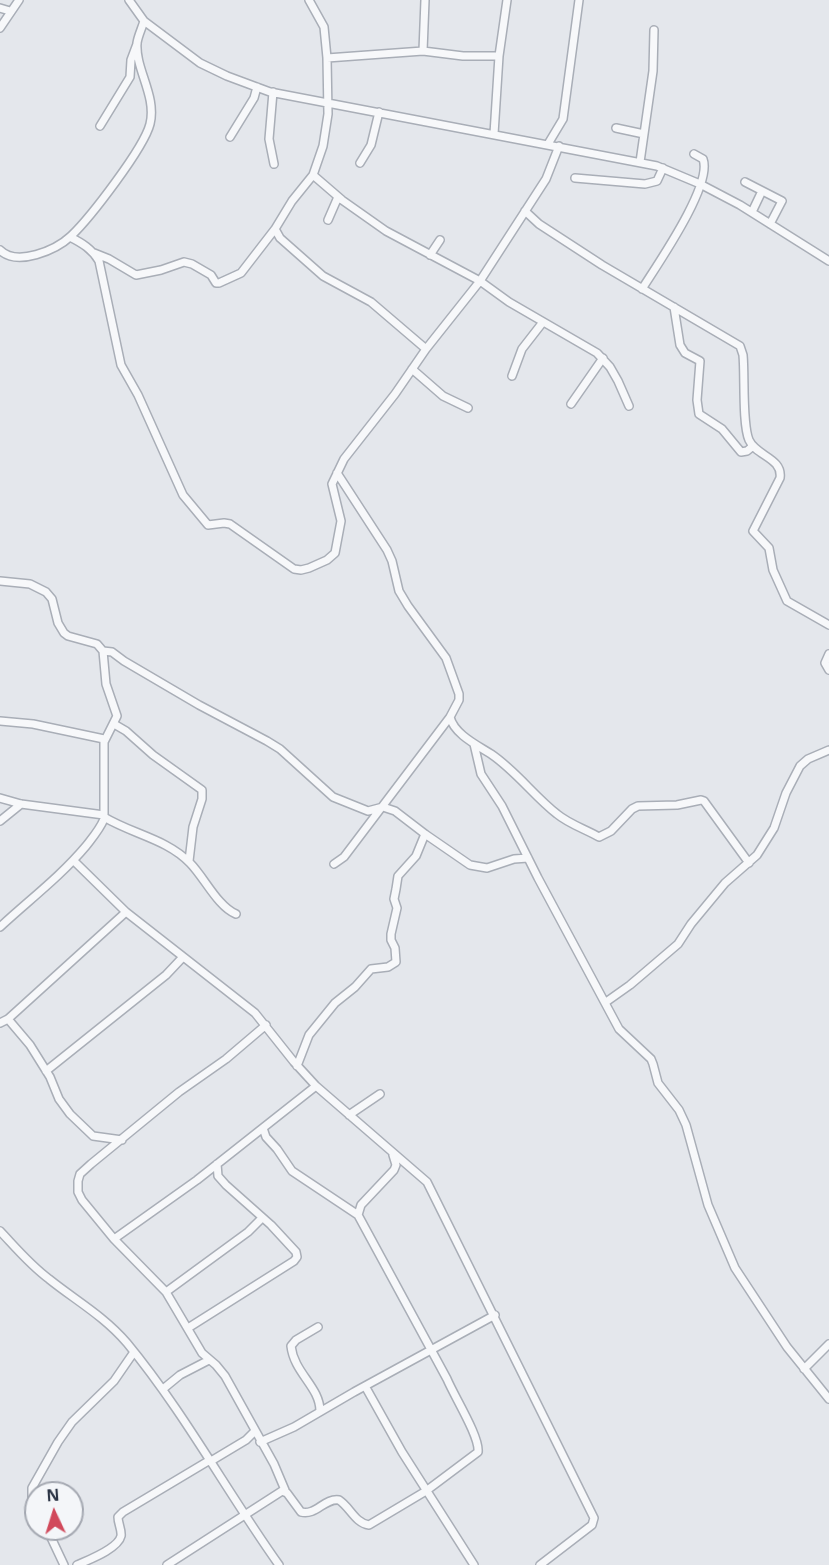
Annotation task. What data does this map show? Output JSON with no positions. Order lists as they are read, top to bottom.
{
  "north": "top"
}
